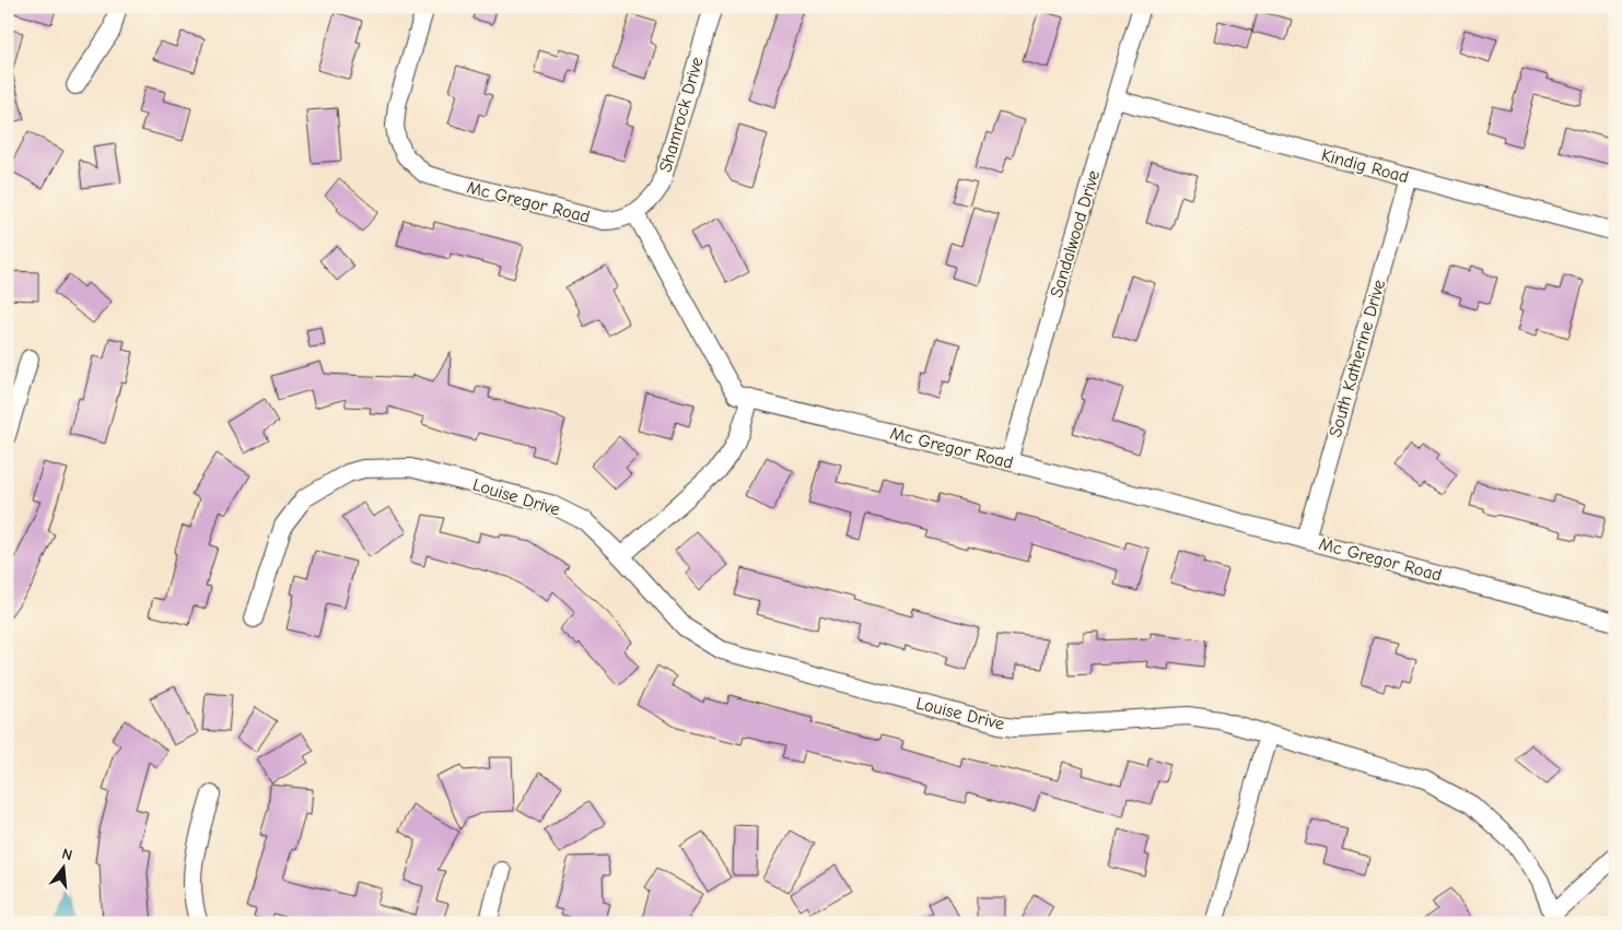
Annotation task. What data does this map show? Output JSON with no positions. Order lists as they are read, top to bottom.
{
  "streets": {
    "street": [
      "Shamrock Drive",
      "Kindig Road",
      "Mc Gregor Road",
      "Sandalwood Drive",
      "South Katherine Drive",
      "Louise Drive"
    ]
  },
  "crossings": [
    ["Shamrock Drive", "Mc Gregor Road"],
    ["Kindig Road", "Sandalwood Drive"],
    ["Kindig Road", "South Katherine Drive"],
    ["Mc Gregor Road", "Sandalwood Drive"],
    ["Mc Gregor Road", "South Katherine Drive"]
  ],
  "north": "top"
}
